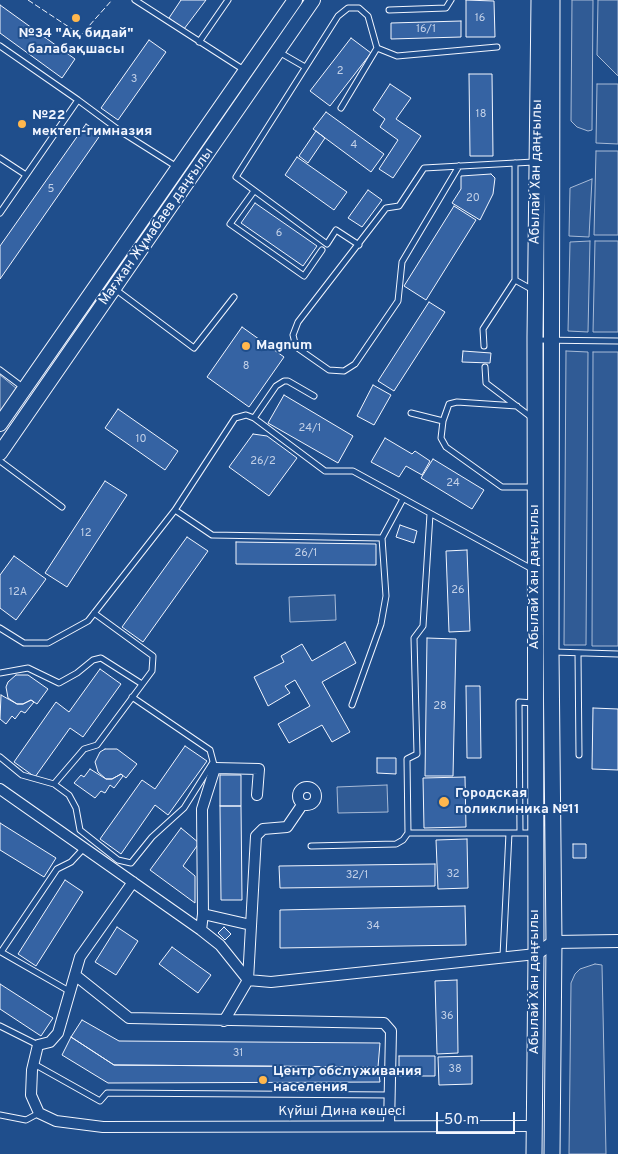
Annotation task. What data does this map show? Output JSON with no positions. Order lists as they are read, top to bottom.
{
  "streets": {
    "main road": ["Абылай Хан даңғылы", "Мағжан Жұмабаев даңғылы"],
    "street": ["Күйші Дина көшесі"]
  },
  "crossings": [
    ["Абылай Хан даңғылы", "Күйші Дина көшесі"]
  ],
  "places": [
    "№34 \"Ақ бидай\" балабақшасы",
    "№22 мектеп-гимназия",
    "Magnum",
    "Городская поликлиника №11",
    "Центр обслуживания населения"
  ],
  "house_numbers": [
    "16",
    "16/1",
    "2",
    "3",
    "18",
    "4",
    "5",
    "20",
    "6",
    "8",
    "24/1",
    "10",
    "26/2",
    "24",
    "12",
    "26/1",
    "26",
    "12А",
    "28",
    "32",
    "32/1",
    "34",
    "36",
    "31",
    "38"
  ],
  "scale_bar": "50 m"
}
